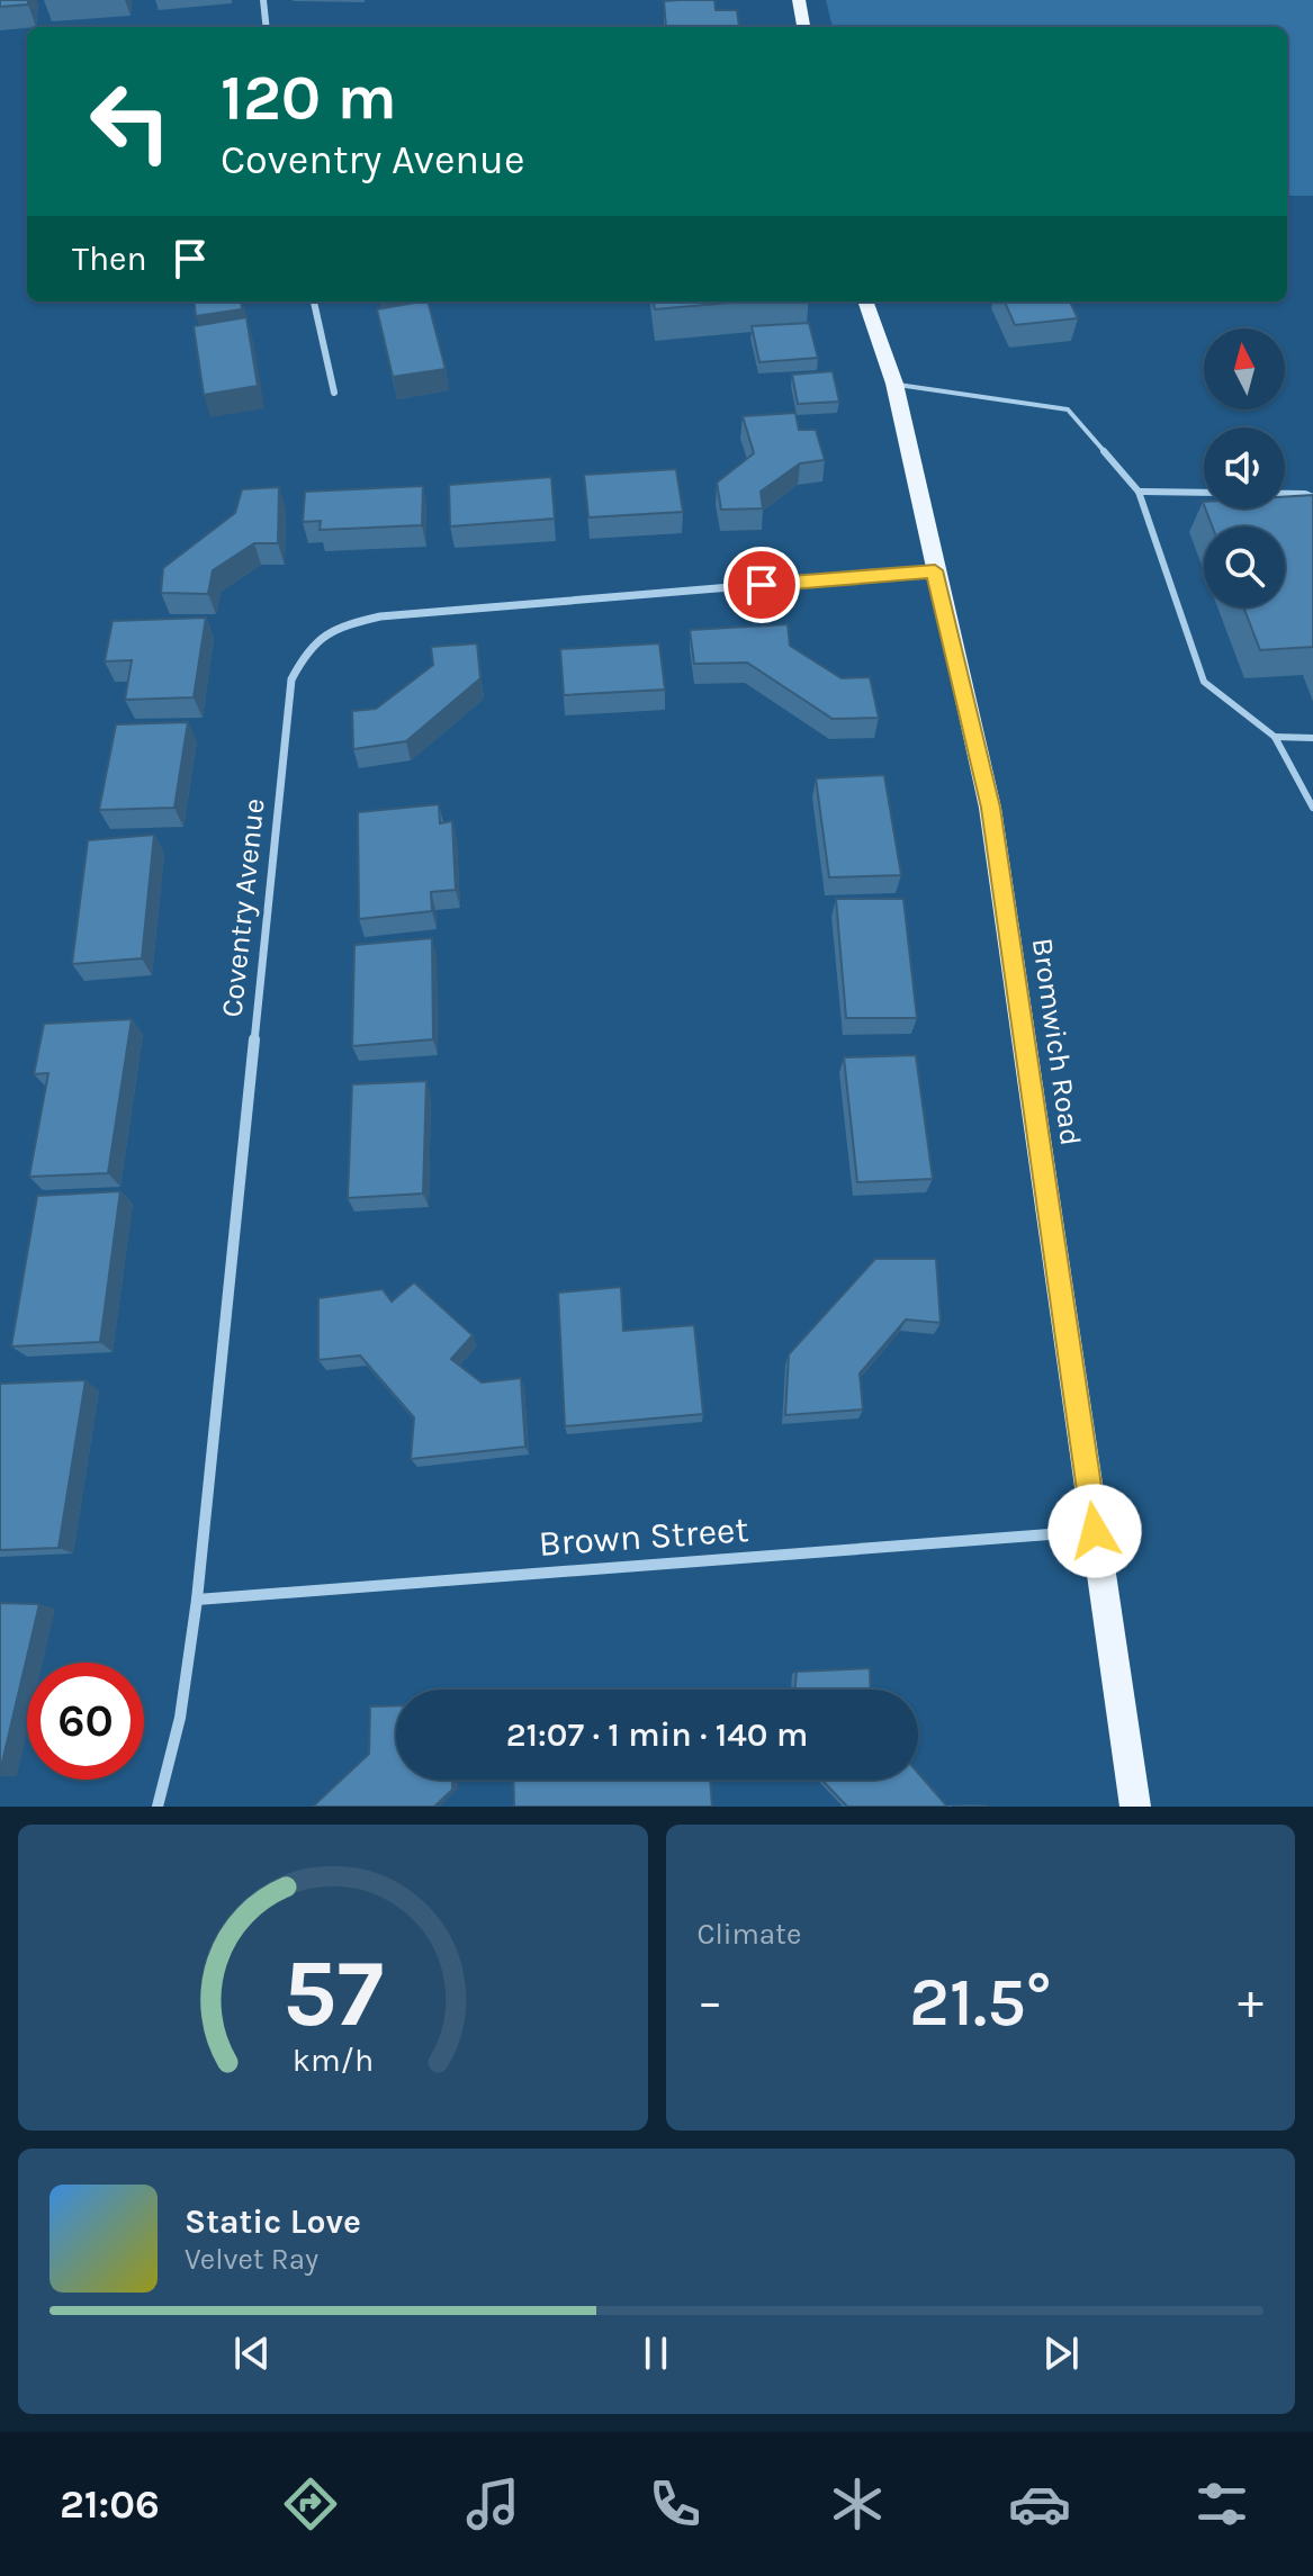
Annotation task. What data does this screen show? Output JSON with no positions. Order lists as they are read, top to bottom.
{
  "streets": {
    "main road": ["Bromwich Road"],
    "street": ["Coventry Avenue", "Brown Street"]
  },
  "crossings": [
    ["Coventry Avenue", "Bromwich Road"],
    ["Coventry Avenue", "Brown Street"],
    ["Bromwich Road", "Brown Street"]
  ],
  "north": "top",
  "page": {
    "turn": ["120 m", "Coventry Avenue"],
    "then": "Then",
    "limit": "60",
    "trip": "21:07 · 1 min · 140 m",
    "tile": "Climate",
    "heat": ["−", "21.5°", "+"],
    "song": ["Static Love", "Velvet Ray"],
    "tabs": "21:06",
    "gauge": ["57", "km/h"]
  }
}
